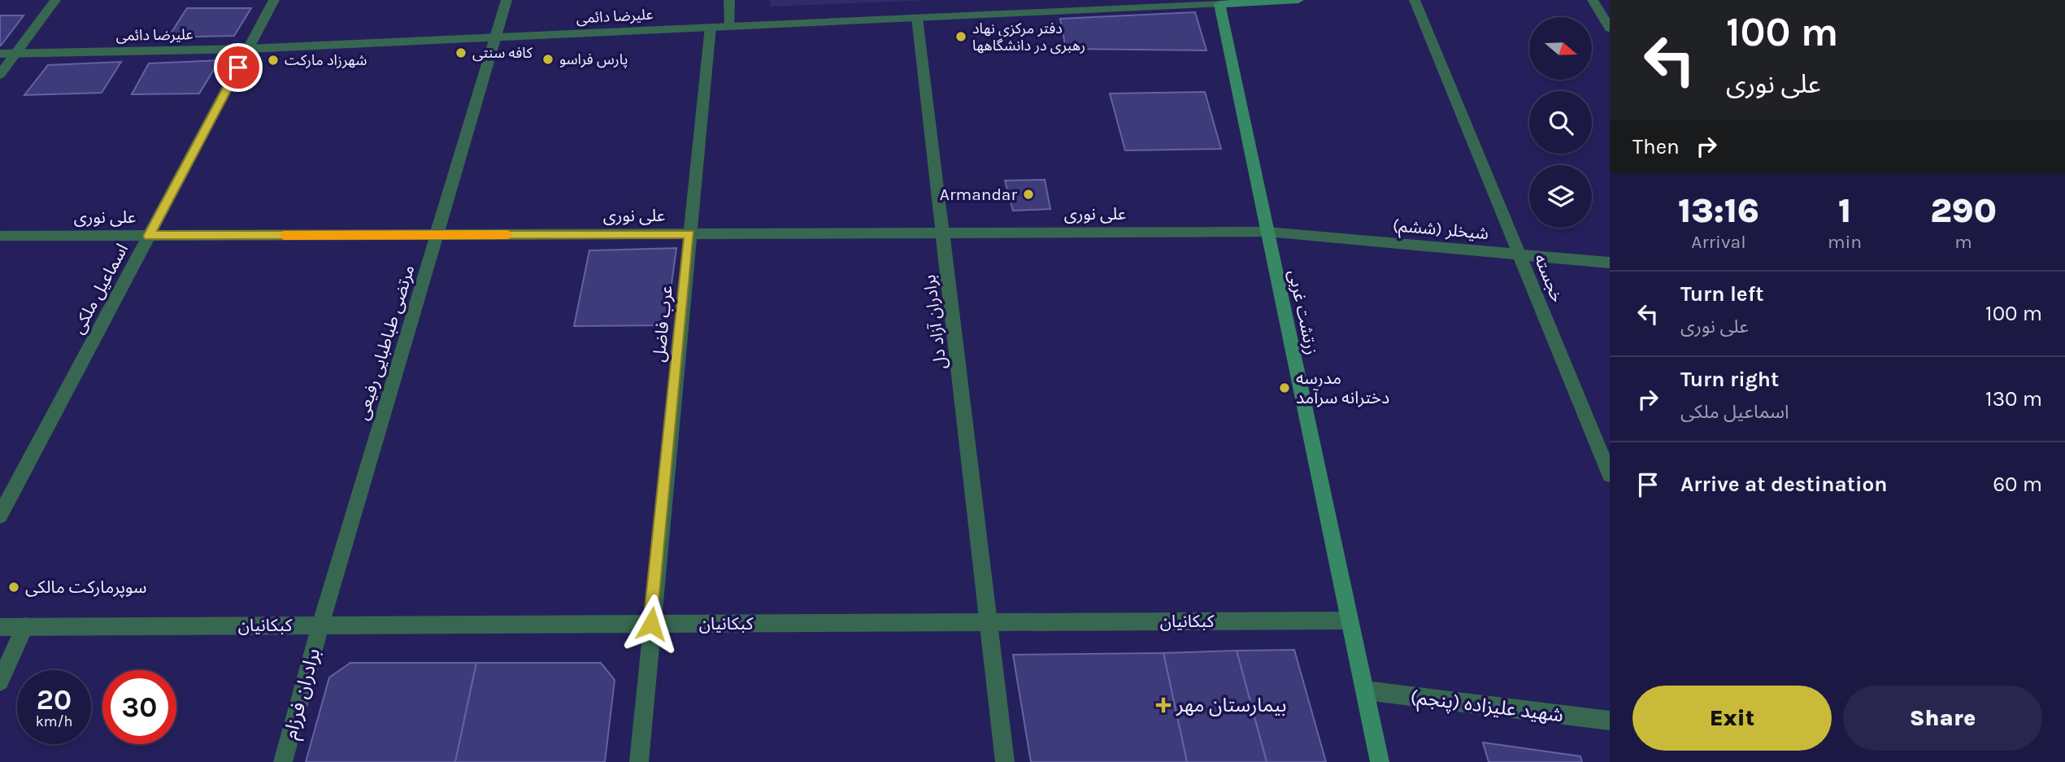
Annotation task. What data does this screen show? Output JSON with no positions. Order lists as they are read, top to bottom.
{
  "streets": {
    "main road": ["علیرضا دائمی", "زرتشت غربی"],
    "street": [
      "علی نوری",
      "شیخلر (ششم)",
      "خجسته",
      "اسماعیل ملکی",
      "برادران آزاد دل",
      "عرب فاضل",
      "مرتضی طباطبایی رفیعی",
      "کبکانیان",
      "برادران فرزام",
      "شهید علیزاده (پنجم)"
    ]
  },
  "crossings": [
    ["علیرضا دائمی", "اسماعیل ملکی"],
    ["علیرضا دائمی", "زرتشت غربی"],
    ["علیرضا دائمی", "برادران آزاد دل"],
    ["علیرضا دائمی", "عرب فاضل"],
    ["علیرضا دائمی", "مرتضی طباطبایی رفیعی"],
    ["علی نوری", "شیخلر (ششم)"],
    ["علی نوری", "اسماعیل ملکی"],
    ["علی نوری", "زرتشت غربی"],
    ["علی نوری", "برادران آزاد دل"],
    ["علی نوری", "عرب فاضل"],
    ["علی نوری", "مرتضی طباطبایی رفیعی"],
    ["شیخلر (ششم)", "خجسته"],
    ["شیخلر (ششم)", "زرتشت غربی"],
    ["زرتشت غربی", "کبکانیان"],
    ["زرتشت غربی", "شهید علیزاده (پنجم)"],
    ["برادران آزاد دل", "کبکانیان"],
    ["عرب فاضل", "کبکانیان"],
    ["مرتضی طباطبایی رفیعی", "کبکانیان"],
    ["مرتضی طباطبایی رفیعی", "برادران فرزام"],
    ["کبکانیان", "برادران فرزام"]
  ],
  "places": {
    "other": [
      "دفتر مرکزی نهاد رهبری در دانشگاهها",
      "کافه سنتی",
      "پارس فراسو",
      "شهرزاد مارکت",
      "Armandar",
      "مدرسه دخترانه سرآمد",
      "سوپرمارکت مالکی"
    ],
    "health": ["بیمارستان مهر"]
  },
  "north": "right",
  "page": {
    "turn": ["100 m", "علی نوری"],
    "then": "Then",
    "eta": [
      "13:16",
      "Arrival",
      "1",
      "min",
      "290",
      "m"
    ],
    "list": [
      {
        "name": "Turn left",
        "note": "علی نوری",
        "value": "100 m"
      },
      {
        "name": "Turn right",
        "note": "اسماعیل ملکی",
        "value": "130 m"
      },
      {
        "name": "Arrive at destination",
        "value": "60 m"
      }
    ],
    "speed": "20 km/h",
    "limit": "30",
    "buttons": ["Exit", "Share"]
  }
}
